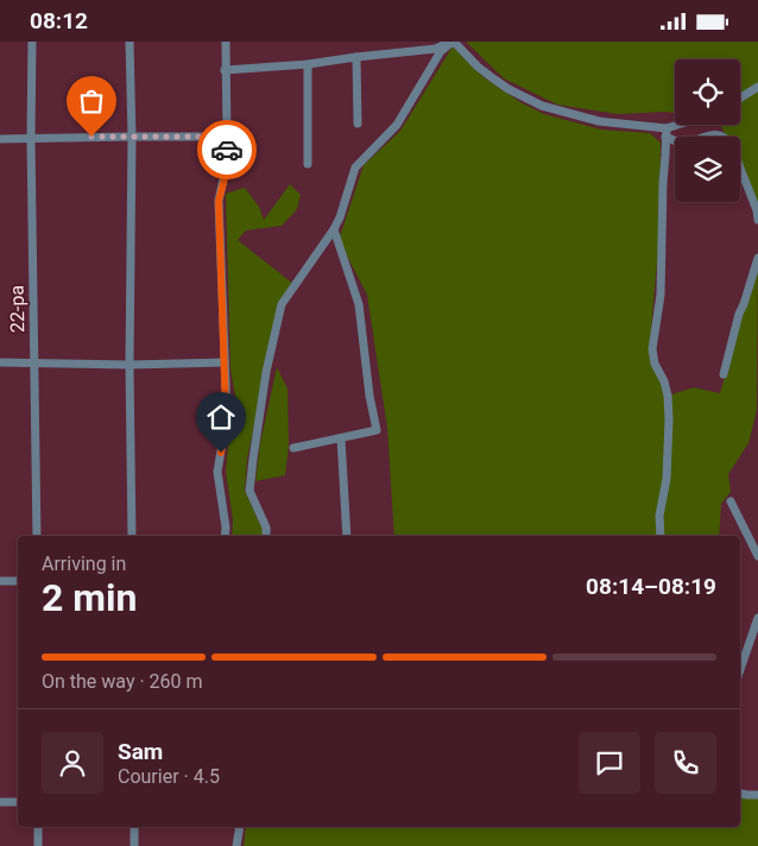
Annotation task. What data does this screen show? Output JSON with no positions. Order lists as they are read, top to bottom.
{
  "streets": {
    "street": ["22-ра"]
  },
  "page": {
    "status": "08:12",
    "heading": ["2 min", "Arriving in", "08:14–08:19"],
    "panel": ["Sam", "Courier · 4.5"],
    "bar": "On the way · 260 m"
  }
}
